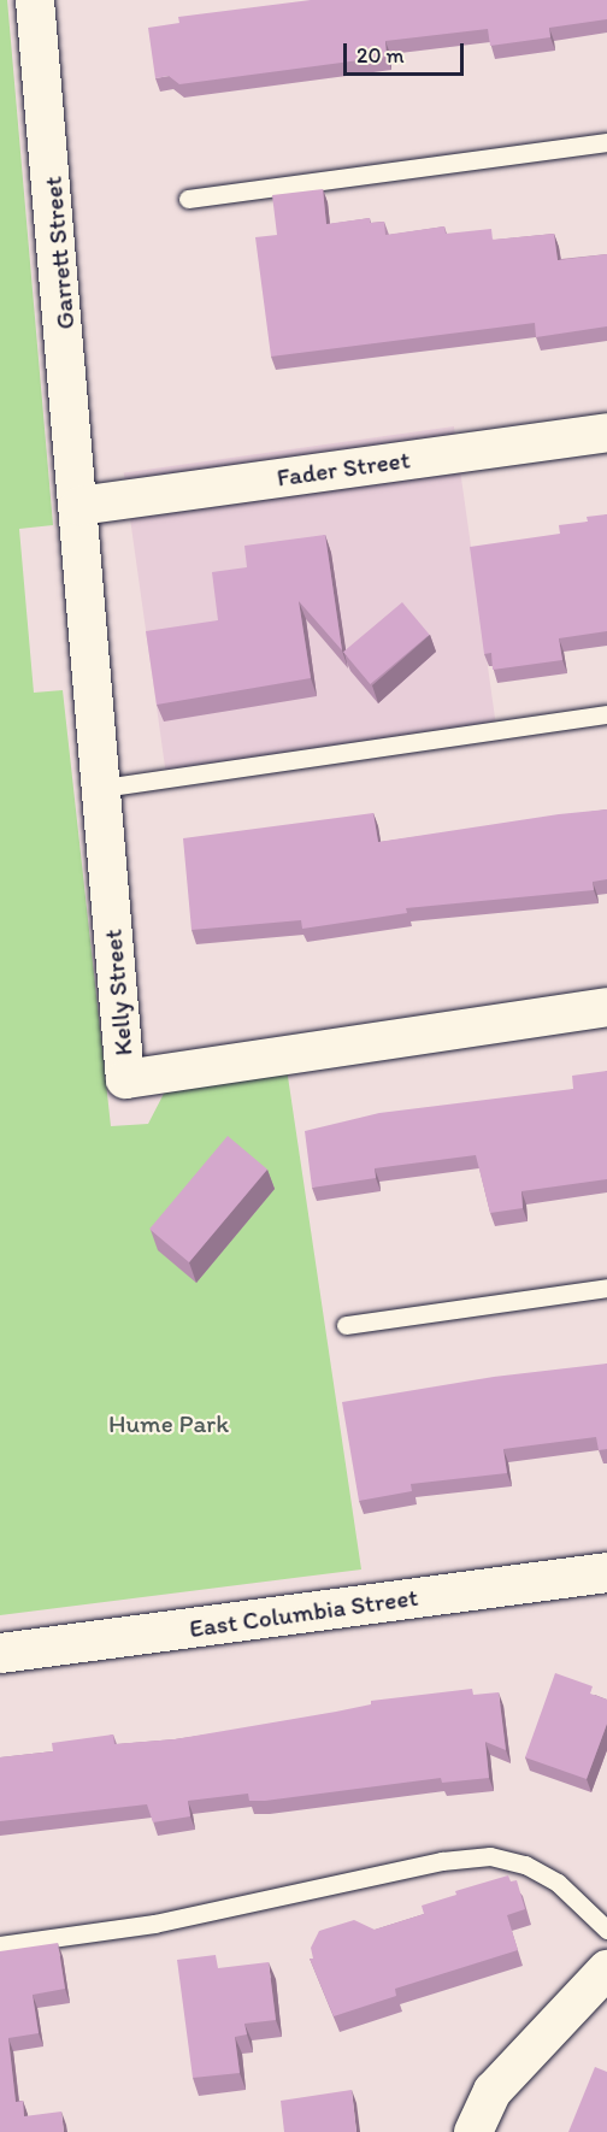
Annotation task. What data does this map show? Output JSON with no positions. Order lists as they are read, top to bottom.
{
  "streets": {
    "main road": ["East Columbia Street"],
    "street": ["Garrett Street", "Fader Street", "Kelly Street"]
  },
  "crossings": [
    ["Garrett Street", "Fader Street"],
    ["Garrett Street", "Kelly Street"],
    ["Fader Street", "Kelly Street"]
  ],
  "parks": ["Hume Park"],
  "scale_bar": "20 m"
}
